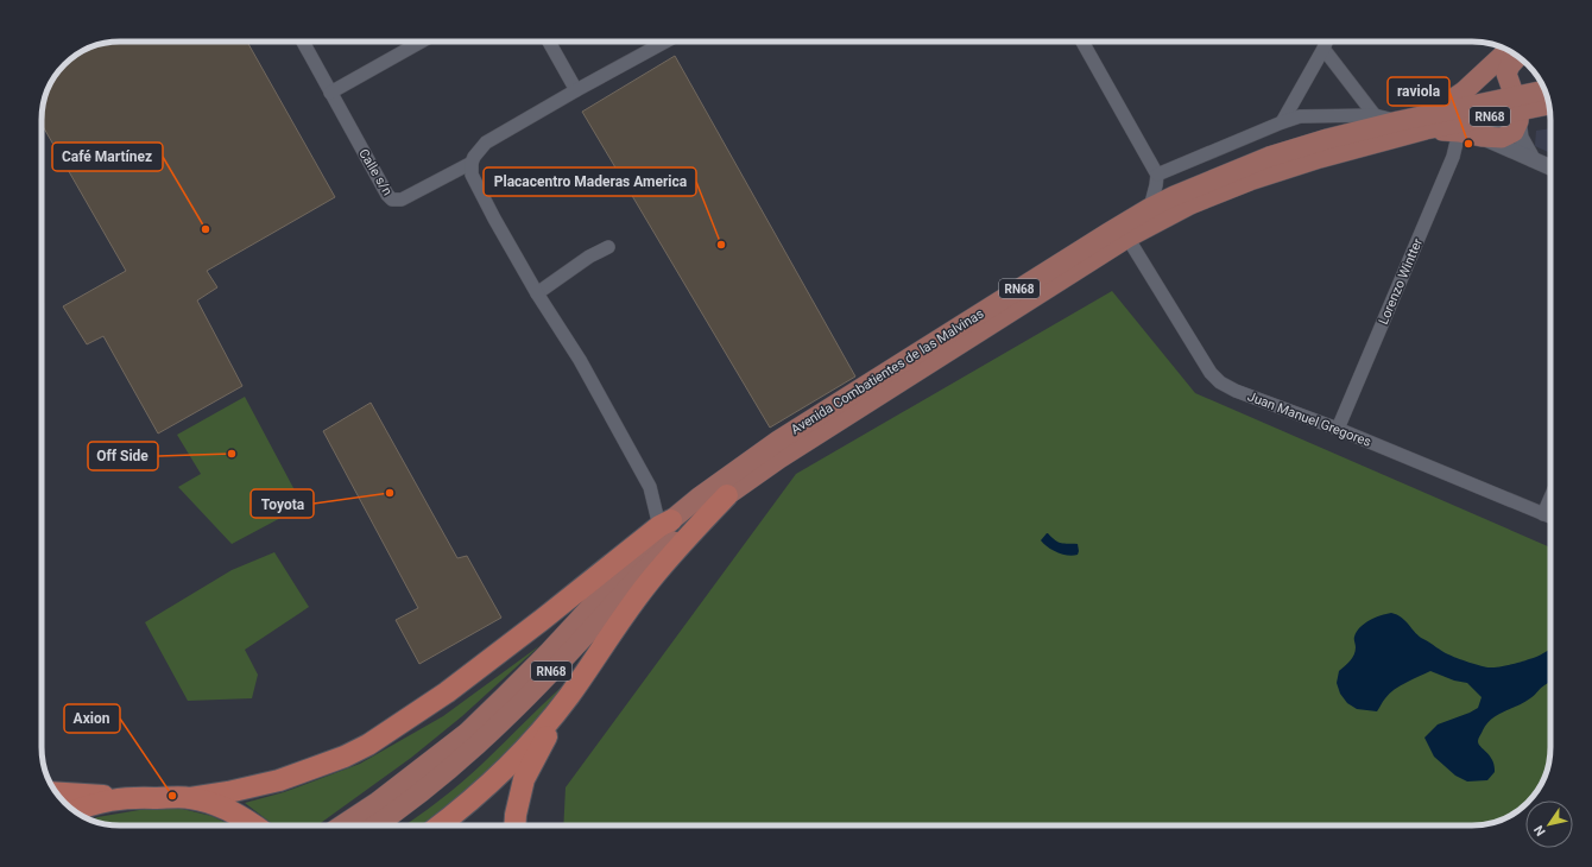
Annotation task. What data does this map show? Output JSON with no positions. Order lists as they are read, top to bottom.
{
  "streets": {
    "highway": ["RN68"],
    "main road": ["Avenida Combatientes de las Malvinas"],
    "street": ["Calle s/n", "Lorenzo Wintter", "Juan Manuel Gregores"]
  },
  "crossings": [
    ["RN68", "Avenida Combatientes de las Malvinas"],
    ["Lorenzo Wintter", "Juan Manuel Gregores"],
    ["Avenida Combatientes de las Malvinas", "Juan Manuel Gregores"]
  ],
  "places": [
    "raviola",
    "Café Martínez",
    "Placacentro Maderas America",
    "Off Side",
    "Toyota",
    "Axion"
  ],
  "north": "bottom left"
}
